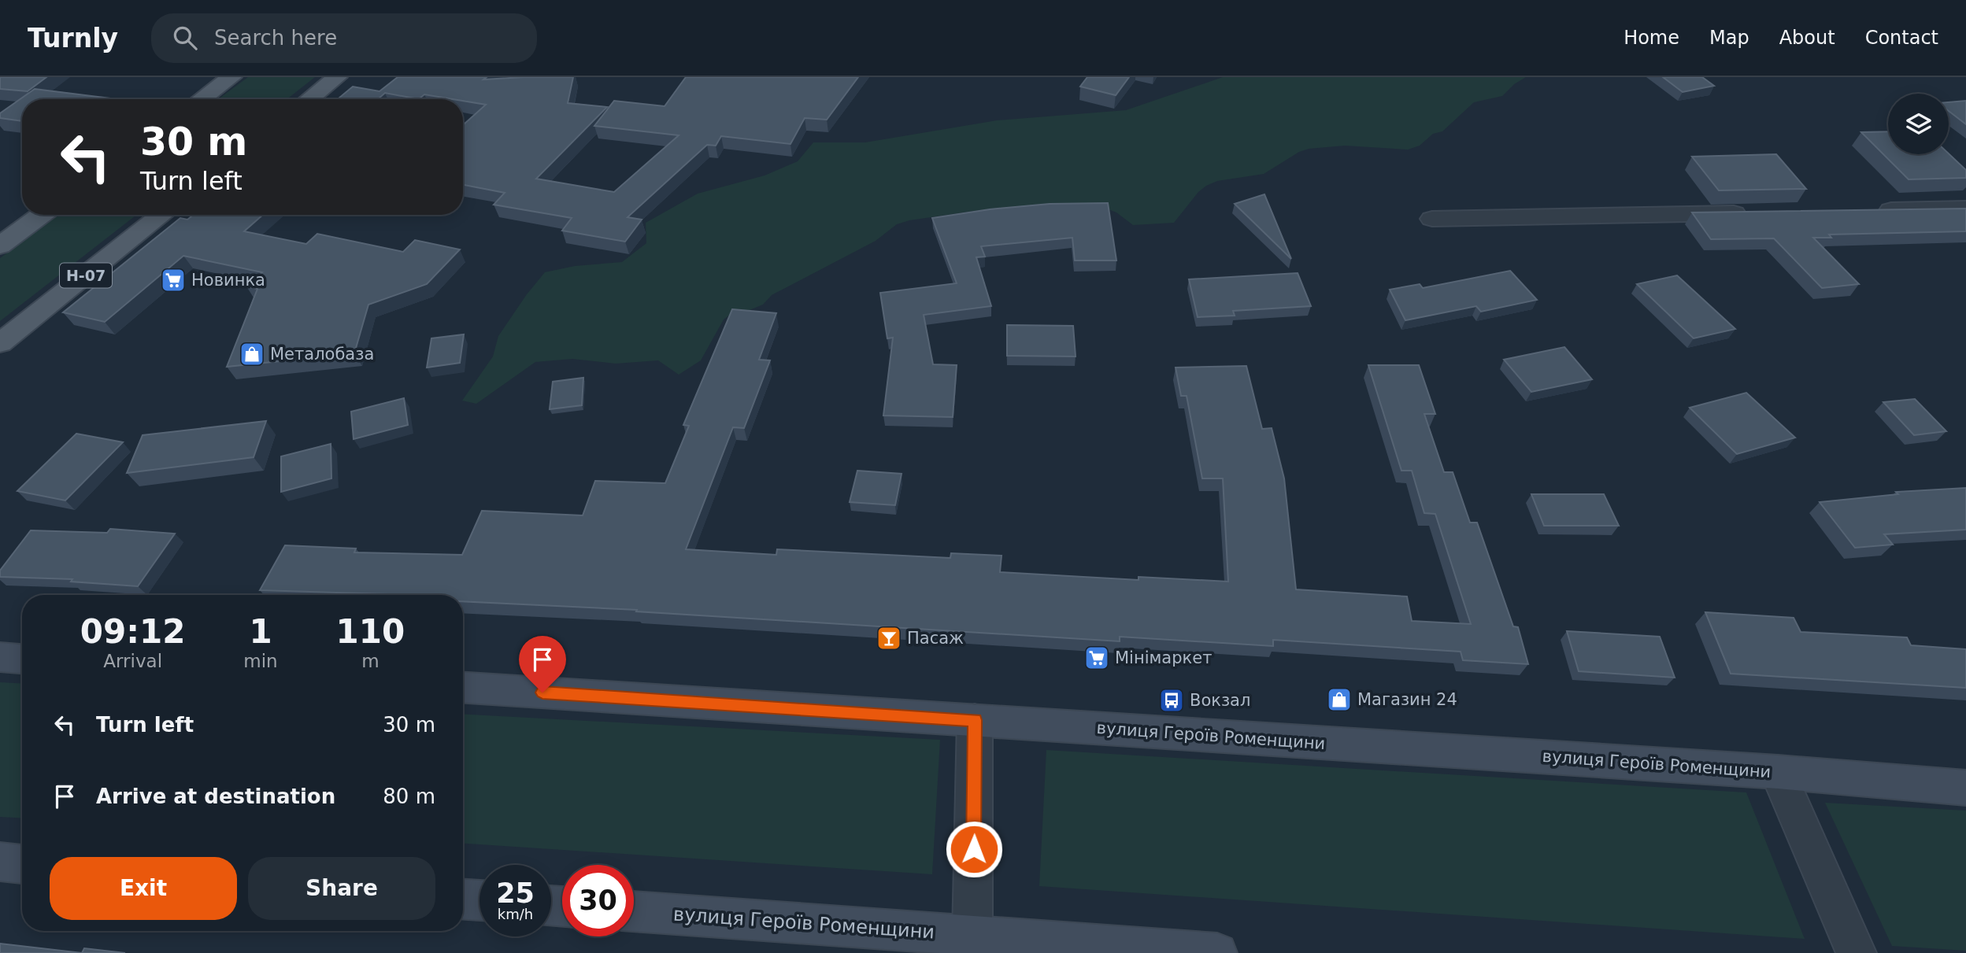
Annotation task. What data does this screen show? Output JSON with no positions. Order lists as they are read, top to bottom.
{
  "streets": {
    "main road": ["Н-07"],
    "street": ["вулиця Героїв Роменщини"]
  },
  "places": {
    "supermarket": ["Новинка", "Мінімаркет"],
    "shop": ["Металобаза", "Магазин 24"],
    "bar": ["Пасаж"],
    "bus stop": ["Вокзал"]
  },
  "page": {
    "header": "Turnly",
    "search": "Search here",
    "nav": [
      "Home",
      "Map",
      "About",
      "Contact"
    ],
    "turn": ["30 m", "Turn left"],
    "eta": [
      "09:12",
      "Arrival",
      "1",
      "min",
      "110",
      "m"
    ],
    "list": [
      {
        "name": "Turn left",
        "value": "30 m"
      },
      {
        "name": "Arrive at destination",
        "value": "80 m"
      }
    ],
    "buttons": ["Exit", "Share"],
    "speed": "25 km/h",
    "limit": "30"
  }
}
